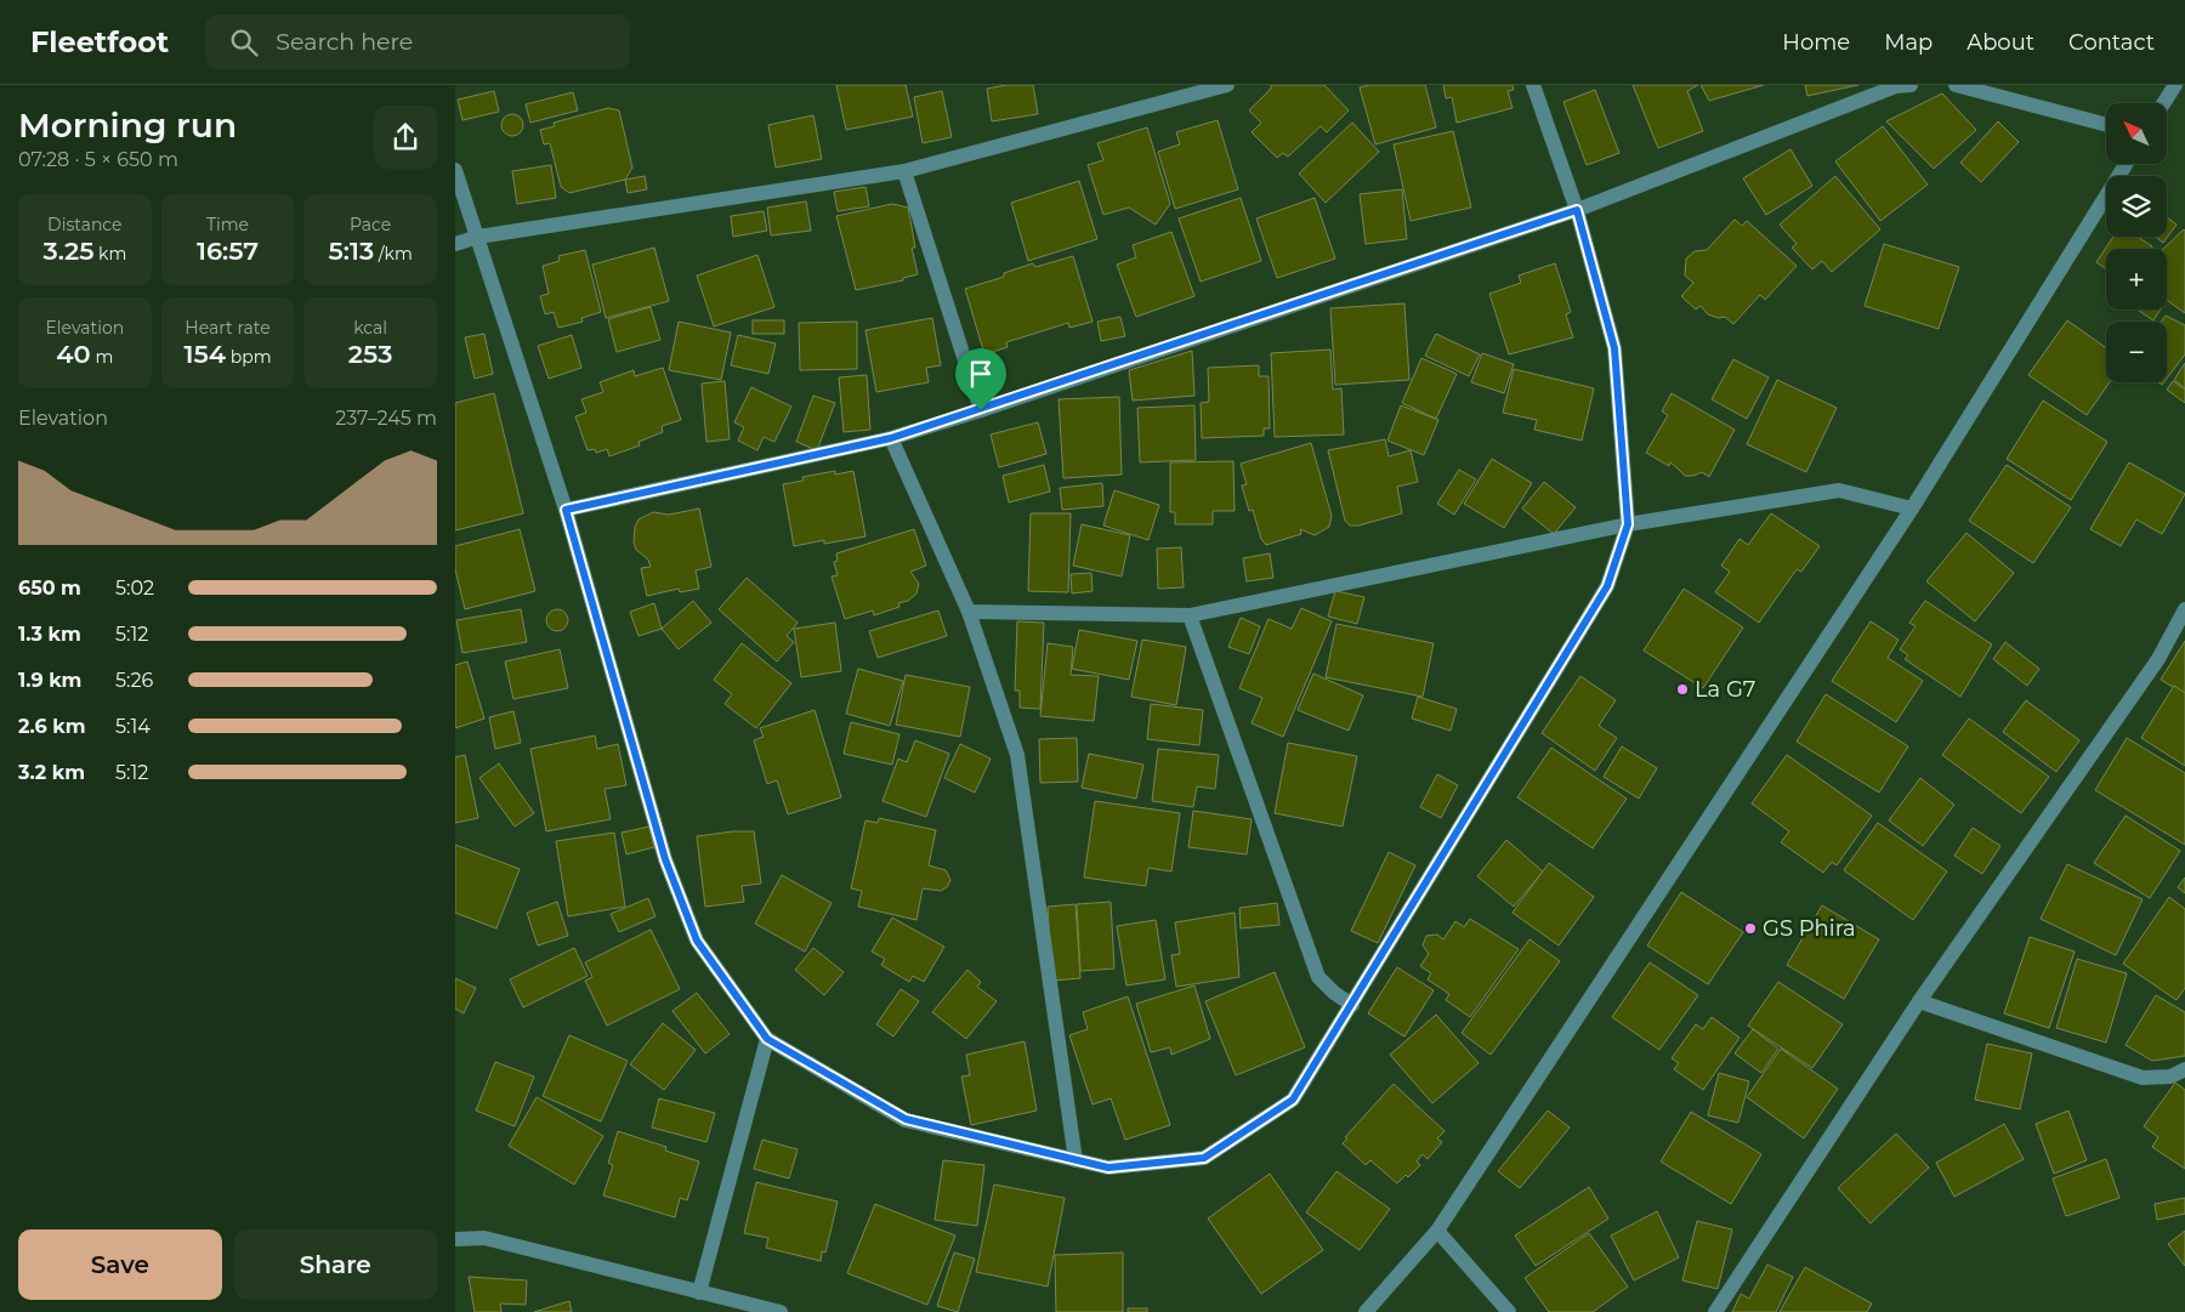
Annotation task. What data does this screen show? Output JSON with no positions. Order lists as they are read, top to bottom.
{
  "places": ["La G7", "GS Phira"],
  "north": "top left",
  "page": {
    "header": "Fleetfoot",
    "search": "Search here",
    "nav": [
      "Home",
      "Map",
      "About",
      "Contact"
    ],
    "heading": ["Morning run", "07:28 · 5 × 650 m"],
    "map_buttons": ["+", "−"],
    "stats": [
      ["Distance", "3.25 km"],
      ["Time", "16:57"],
      ["Pace", "5:13 /km"],
      ["Elevation", "40 m"],
      ["Heart rate", "154 bpm"],
      ["kcal", "253"]
    ],
    "chart": ["Elevation", "237–245 m"],
    "list": [
      {
        "name": "650 m",
        "note": "5:02"
      },
      {
        "name": "1.3 km",
        "note": "5:12"
      },
      {
        "name": "1.9 km",
        "note": "5:26"
      },
      {
        "name": "2.6 km",
        "note": "5:14"
      },
      {
        "name": "3.2 km",
        "note": "5:12"
      }
    ],
    "buttons": ["Save", "Share"]
  }
}
